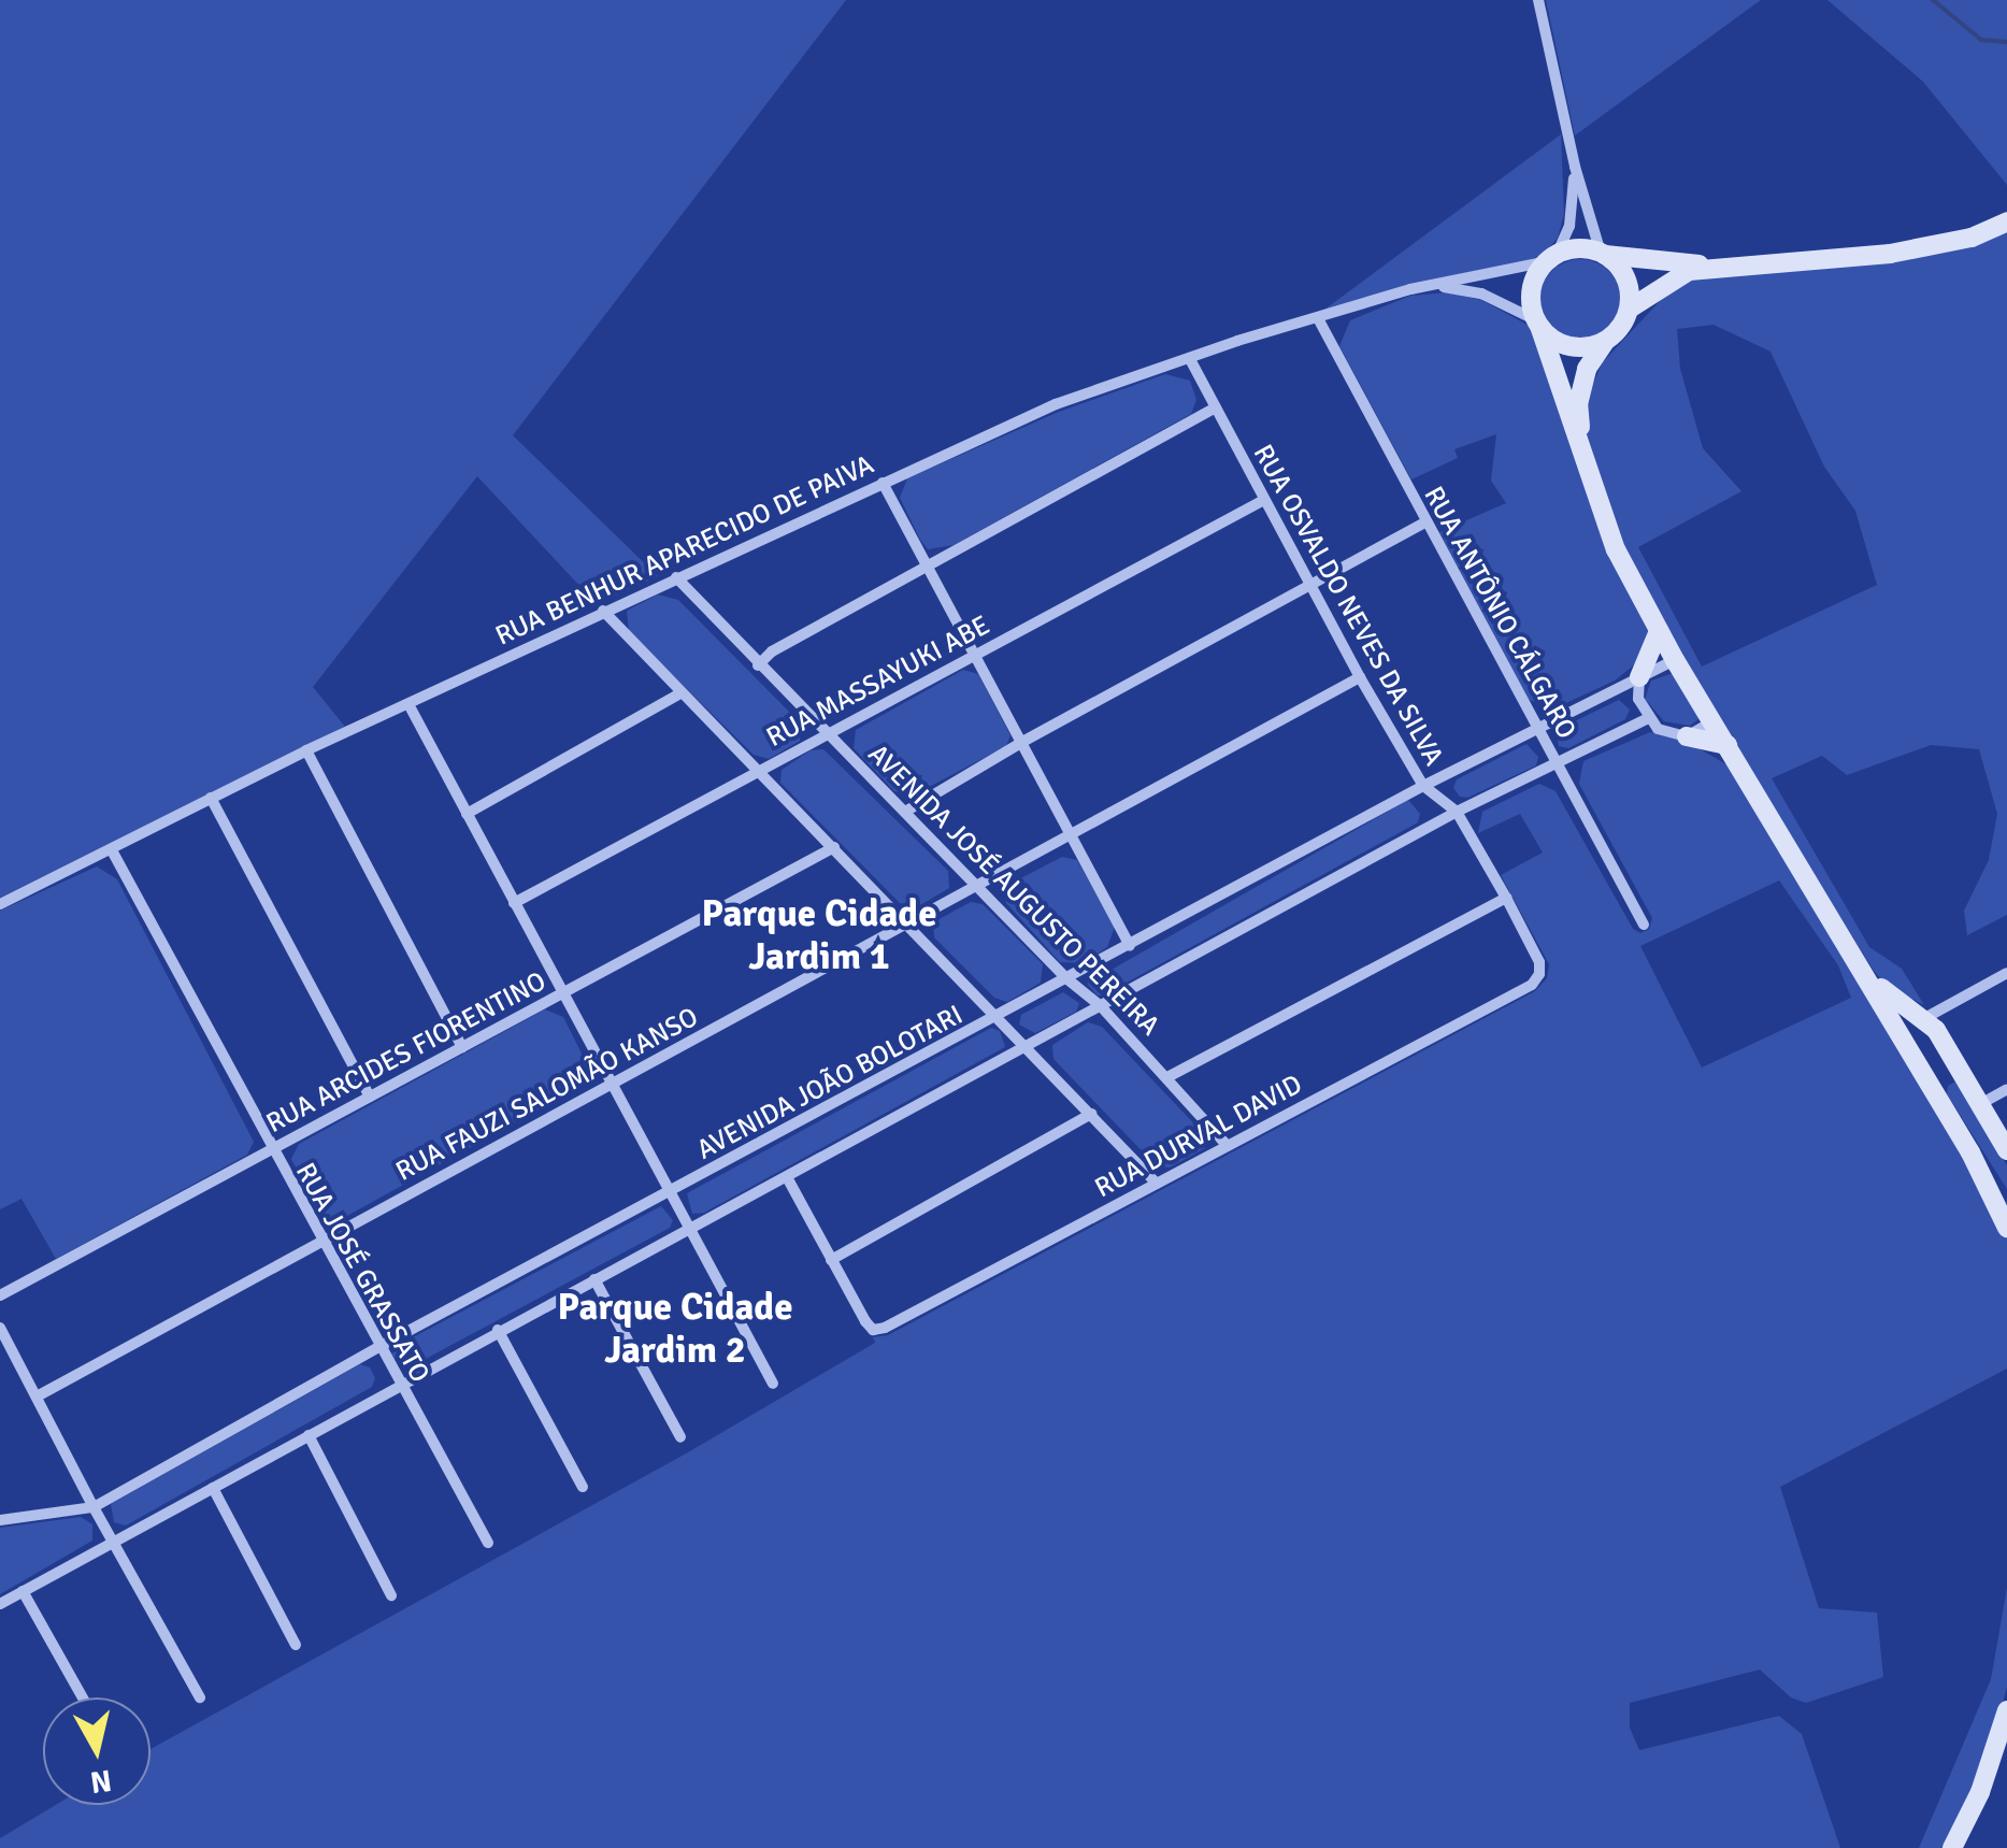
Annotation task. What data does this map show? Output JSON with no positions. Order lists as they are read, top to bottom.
{
  "streets": {
    "street": [
      "RUA BENHUR APARECIDO DE PAIVA",
      "RUA OSVALDO NEVES DA SILVA",
      "RUA ANTÔNIO CÁLGARO",
      "RUA MASSAYUKI ABE",
      "AVENIDA JOSÉ AUGUSTO PEREIRA",
      "RUA ARCIDES FIORENTINO",
      "AVENIDA JOÃO BOLOTARI",
      "RUA FAUZI SALOMÃO KANSO",
      "RUA DURVAL DAVID",
      "RUA JOSÉ GRASSATO"
    ]
  },
  "crossings": [
    ["RUA BENHUR APARECIDO DE PAIVA", "RUA OSVALDO NEVES DA SILVA"],
    ["RUA BENHUR APARECIDO DE PAIVA", "RUA ANTÔNIO CÁLGARO"],
    ["RUA BENHUR APARECIDO DE PAIVA", "AVENIDA JOSÉ AUGUSTO PEREIRA"],
    ["RUA BENHUR APARECIDO DE PAIVA", "RUA JOSÉ GRASSATO"],
    ["RUA OSVALDO NEVES DA SILVA", "RUA MASSAYUKI ABE"],
    ["RUA OSVALDO NEVES DA SILVA", "AVENIDA JOÃO BOLOTARI"],
    ["RUA OSVALDO NEVES DA SILVA", "RUA FAUZI SALOMÃO KANSO"],
    ["RUA OSVALDO NEVES DA SILVA", "RUA DURVAL DAVID"],
    ["RUA ANTÔNIO CÁLGARO", "AVENIDA JOÃO BOLOTARI"],
    ["RUA MASSAYUKI ABE", "AVENIDA JOSÉ AUGUSTO PEREIRA"],
    ["AVENIDA JOSÉ AUGUSTO PEREIRA", "AVENIDA JOÃO BOLOTARI"],
    ["AVENIDA JOSÉ AUGUSTO PEREIRA", "RUA FAUZI SALOMÃO KANSO"],
    ["AVENIDA JOSÉ AUGUSTO PEREIRA", "RUA DURVAL DAVID"],
    ["RUA ARCIDES FIORENTINO", "RUA JOSÉ GRASSATO"],
    ["AVENIDA JOÃO BOLOTARI", "RUA JOSÉ GRASSATO"],
    ["RUA FAUZI SALOMÃO KANSO", "RUA JOSÉ GRASSATO"]
  ],
  "districts": ["Parque Cidade Jardim 1", "Parque Cidade Jardim 2"],
  "north": "bottom"
}
